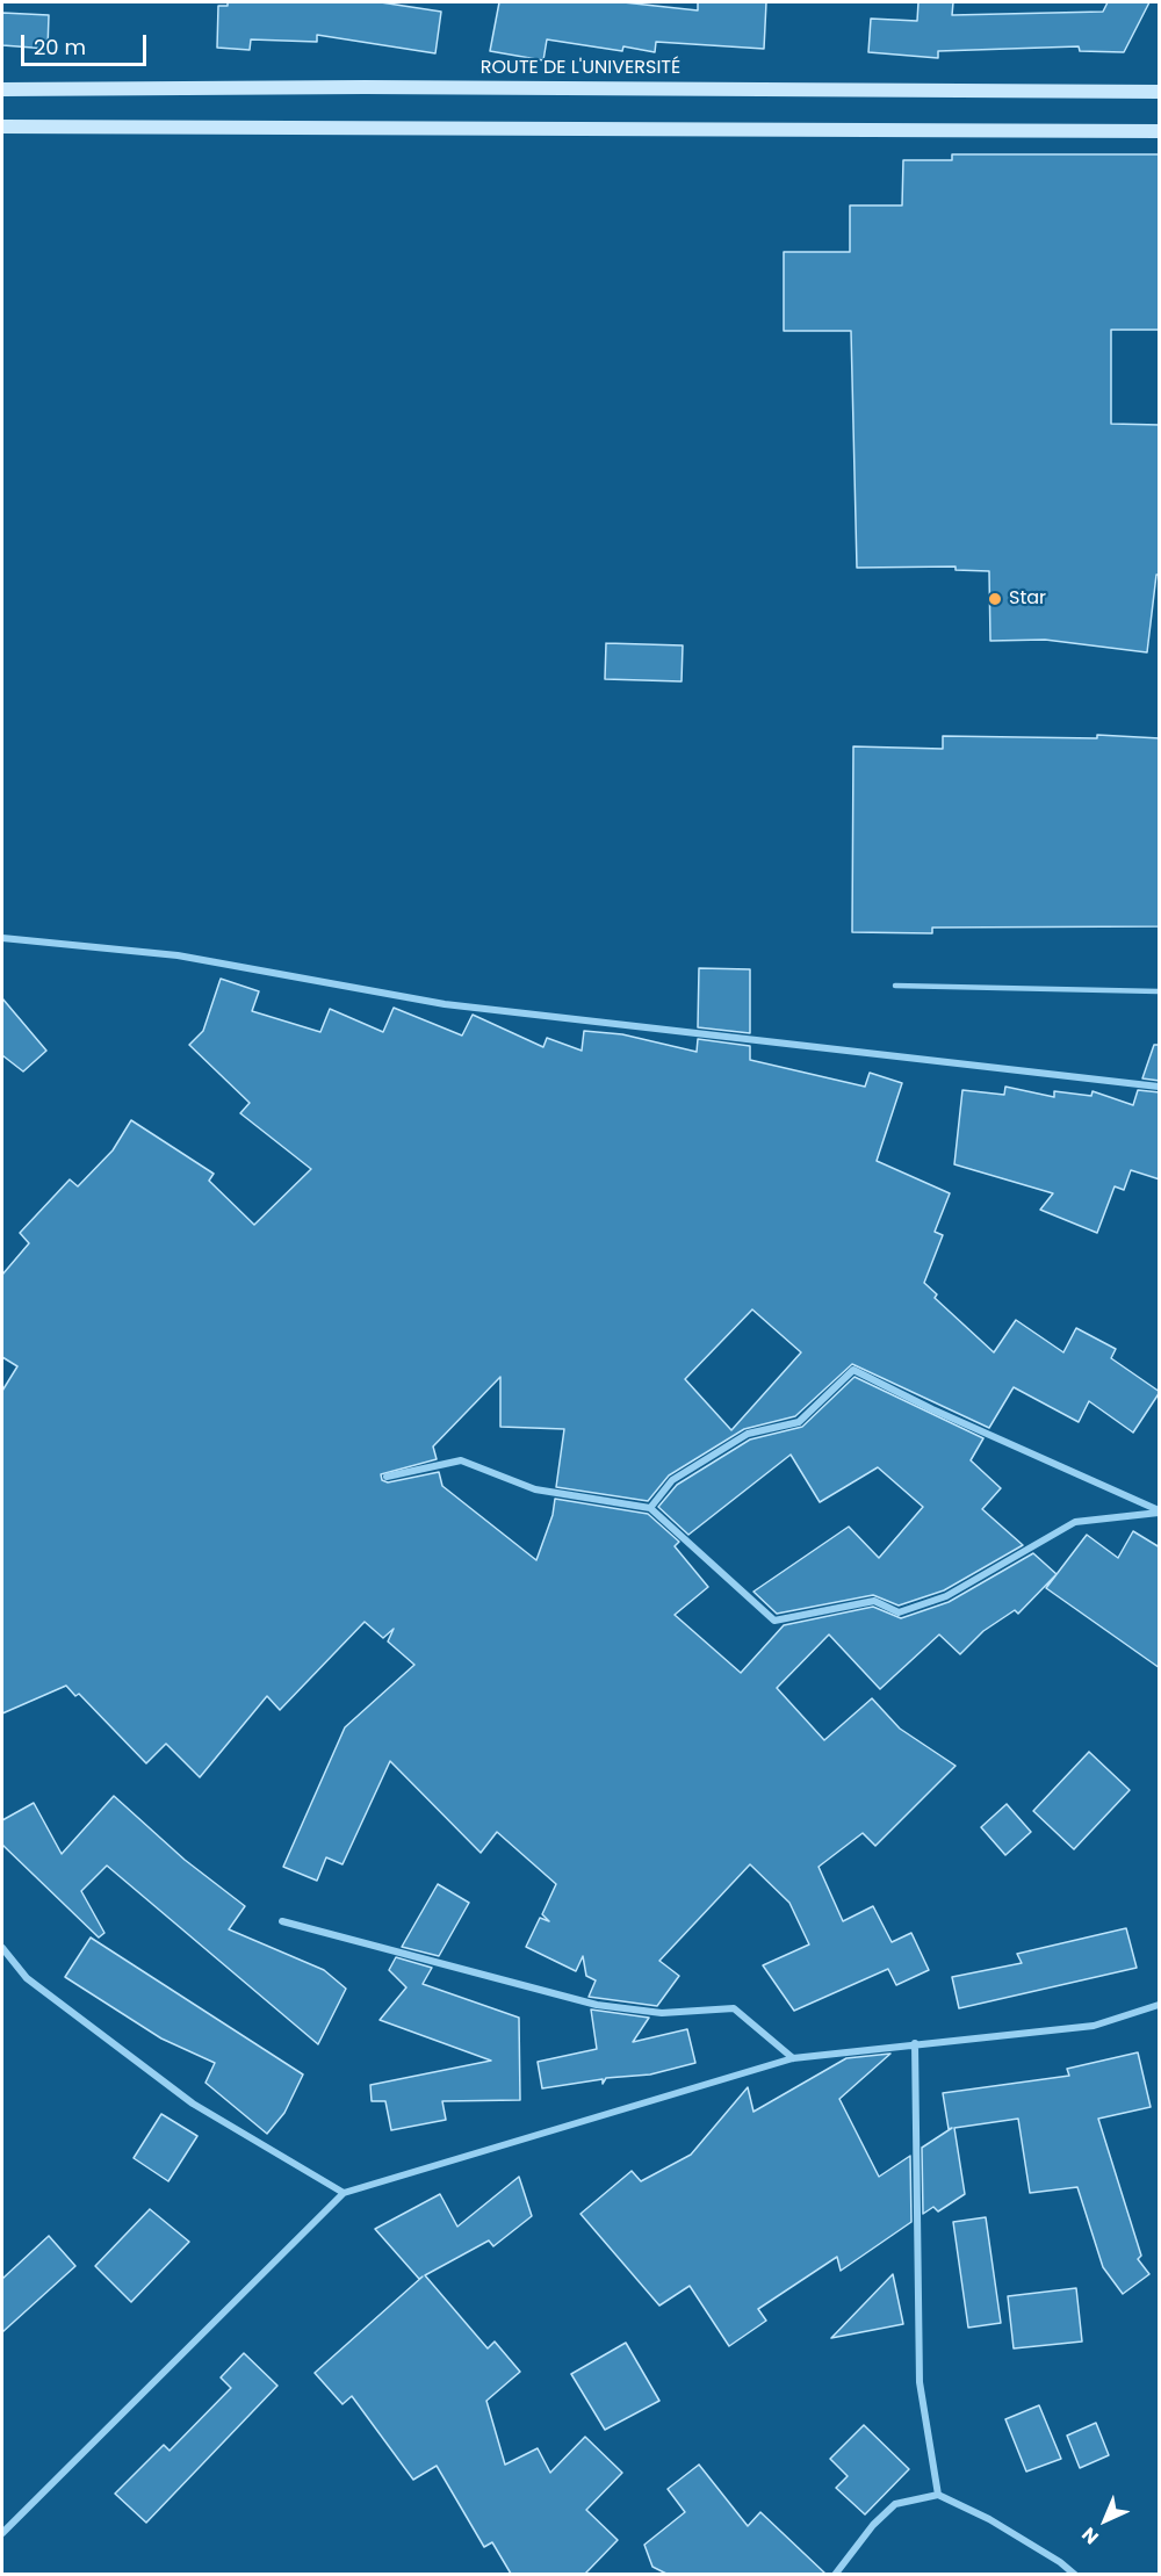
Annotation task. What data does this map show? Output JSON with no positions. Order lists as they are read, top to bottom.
{
  "streets": {
    "main road": ["ROUTE DE L'UNIVERSITÉ"]
  },
  "places": ["Star"],
  "scale_bar": "20 m",
  "north": "bottom left"
}
